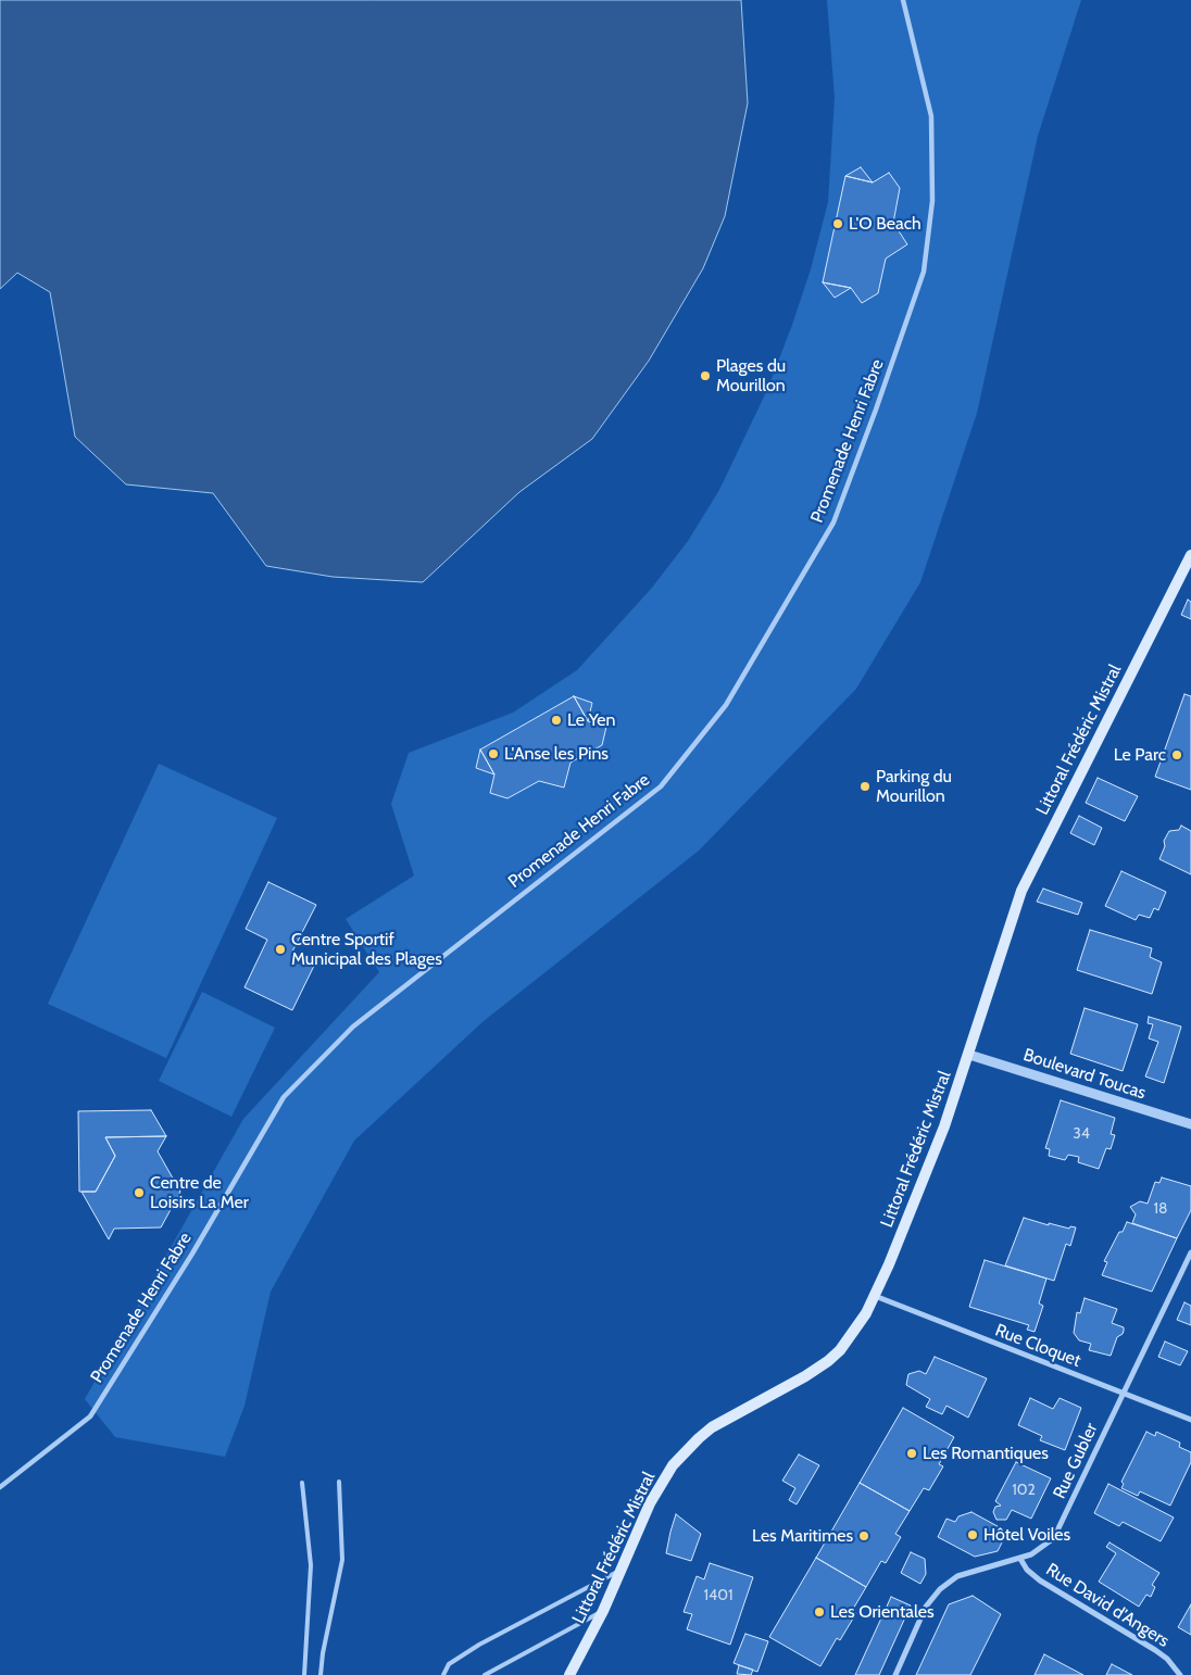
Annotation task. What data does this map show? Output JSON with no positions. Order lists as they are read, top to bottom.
{
  "streets": {
    "main road": ["Littoral Frédéric Mistral"],
    "street": [
      "Promenade Henri Fabre",
      "Boulevard Toucas",
      "Rue Cloquet",
      "Rue Gubler",
      "Rue David d'Angers"
    ]
  },
  "crossings": [
    ["Littoral Frédéric Mistral", "Boulevard Toucas"],
    ["Littoral Frédéric Mistral", "Rue Cloquet"],
    ["Rue Cloquet", "Rue Gubler"],
    ["Rue Gubler", "Rue David d'Angers"]
  ],
  "places": [
    "L'O Beach",
    "Plages du Mourillon",
    "Le Yen",
    "L'Anse les Pins",
    "Le Parc",
    "Parking du Mourillon",
    "Centre Sportif Municipal des Plages",
    "Centre de Loisirs La Mer",
    "Les Romantiques",
    "Hôtel Voiles",
    "Les Maritimes",
    "Les Orientales"
  ],
  "house_numbers": [
    "34",
    "18",
    "102",
    "1401"
  ]
}
